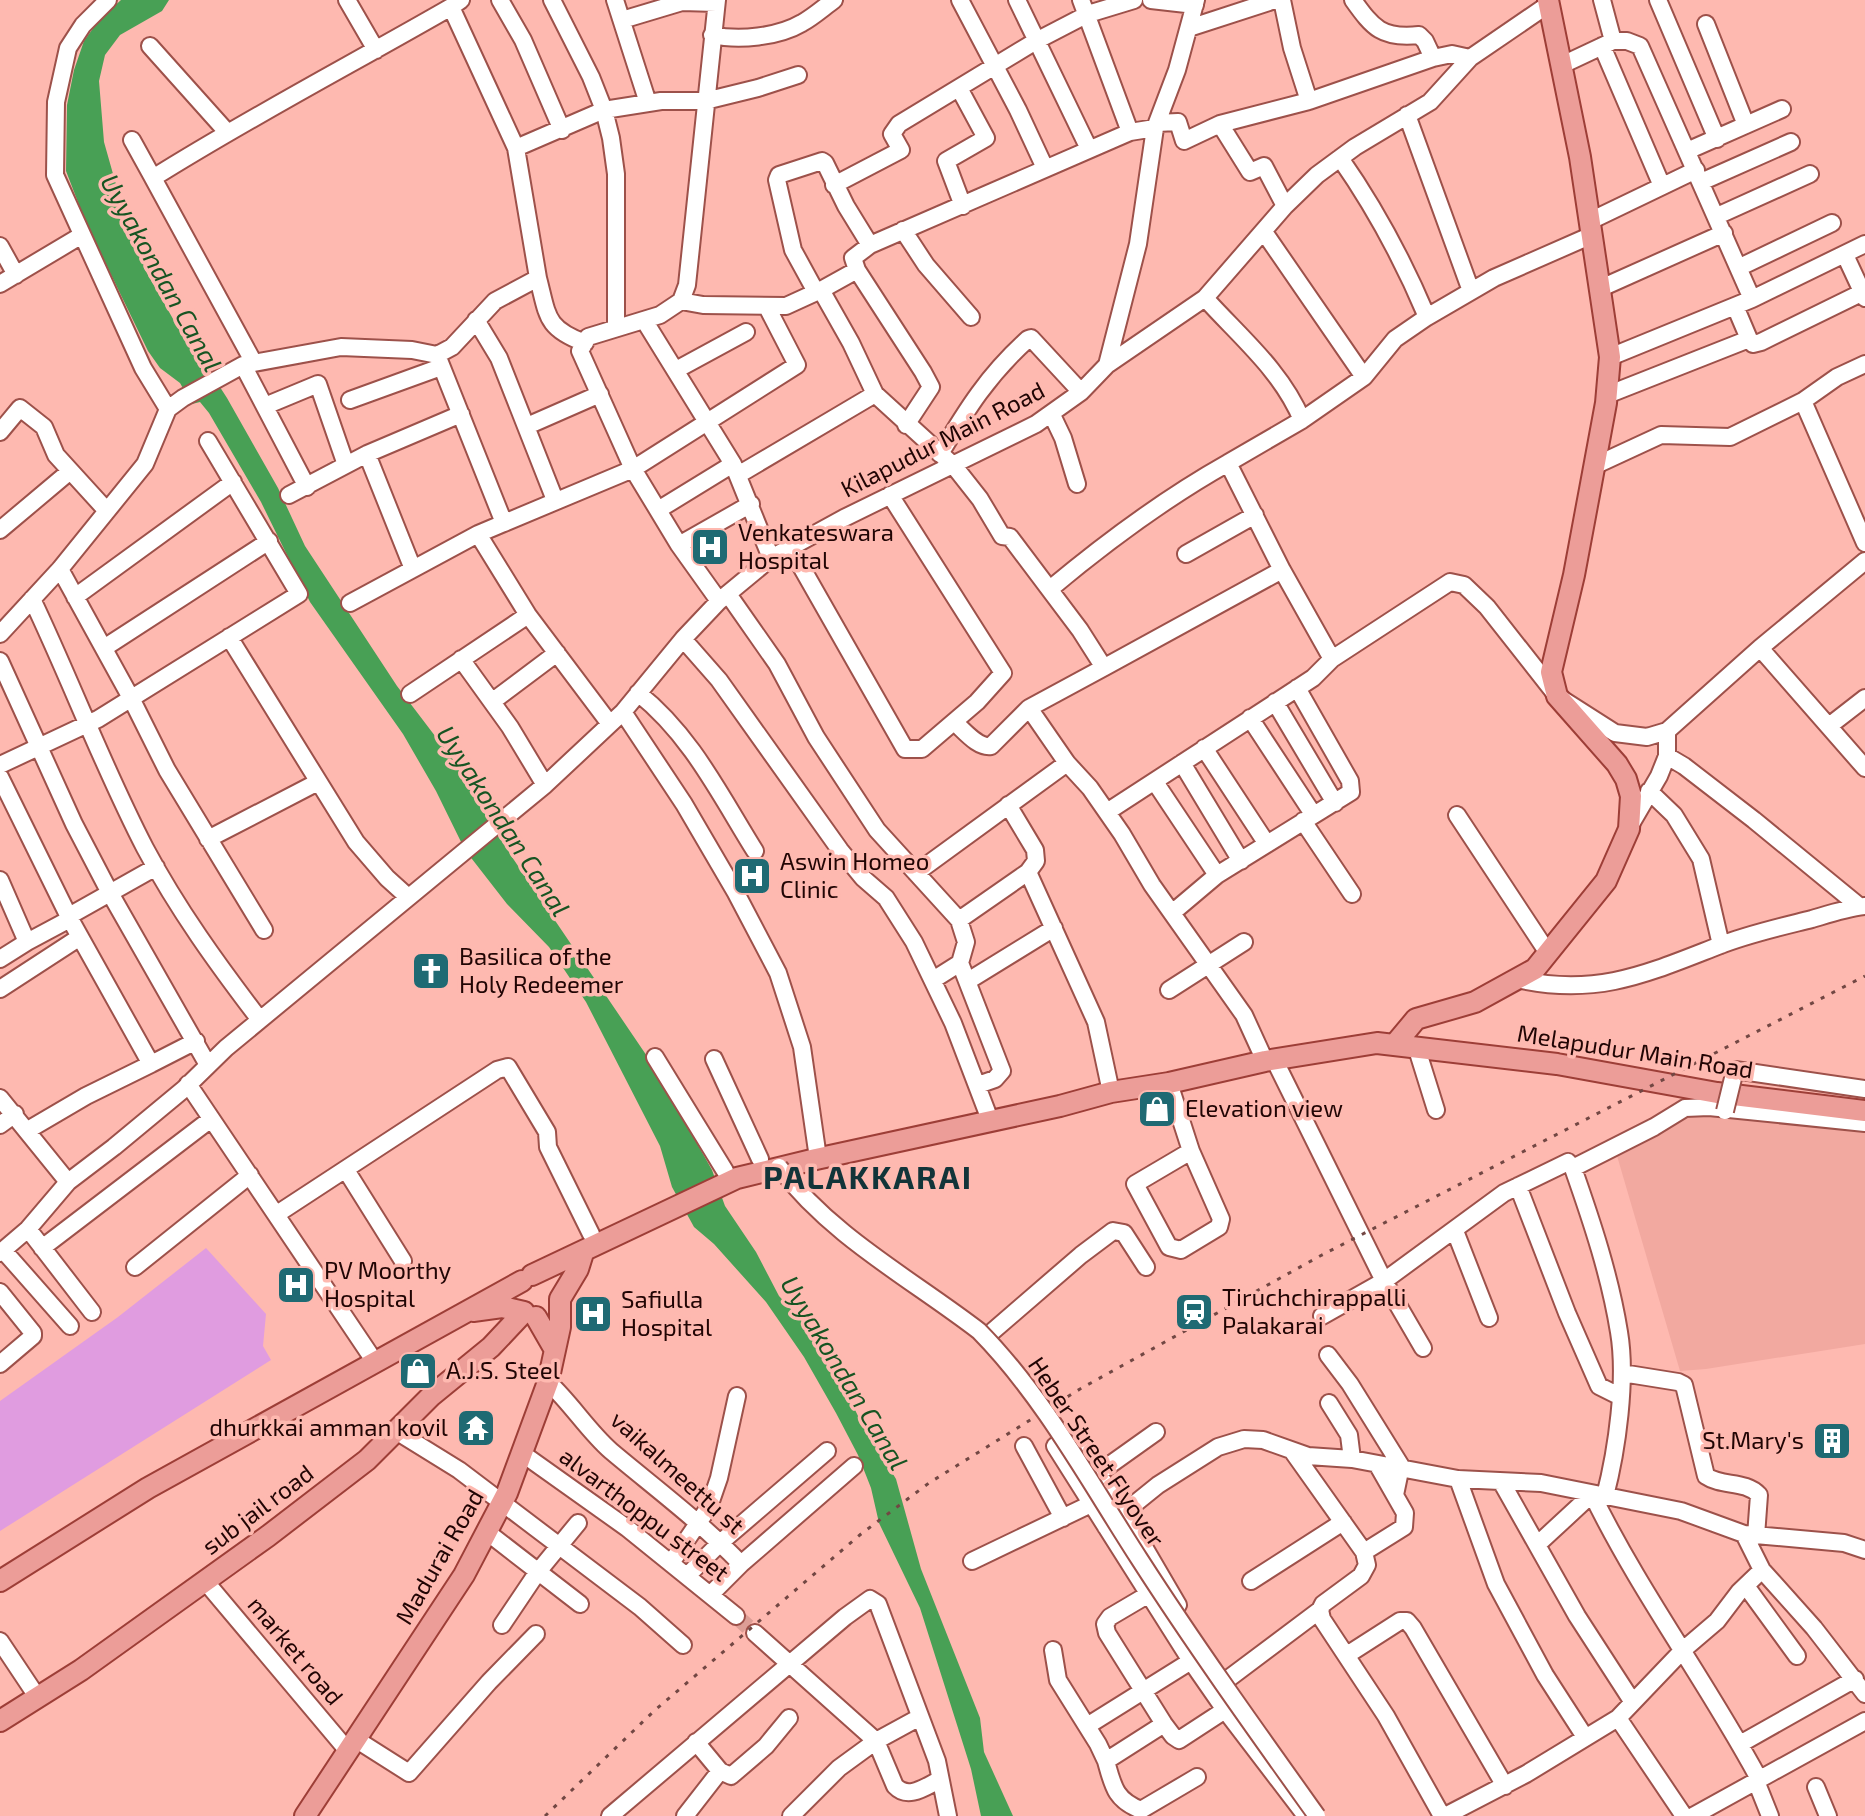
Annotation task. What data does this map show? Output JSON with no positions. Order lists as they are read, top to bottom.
{
  "streets": {
    "main road": ["Melapudur Main Road", "sub jail road", "Madurai Road"],
    "street": [
      "Kilapudur Main Road",
      "Heber Street Flyover",
      "vaikalmeettu st",
      "alvarthoppu street",
      "market road"
    ]
  },
  "crossings": [
    ["Melapudur Main Road", "Heber Street Flyover"],
    ["vaikalmeettu st", "Madurai Road"],
    ["sub jail road", "Madurai Road"],
    ["sub jail road", "market road"],
    ["alvarthoppu street", "Madurai Road"],
    ["Madurai Road", "market road"]
  ],
  "districts": ["PALAKKARAI"],
  "water": ["Uyyakondan Canal"],
  "places": {
    "hospital": [
      "Venkateswara Hospital",
      "Aswin Homeo Clinic",
      "PV Moorthy Hospital",
      "Safiulla Hospital"
    ],
    "church": ["Basilica of the Holy Redeemer"],
    "shop": ["Elevation view", "A.J.S. Steel"],
    "station": ["Tiruchchirappalli Palakarai"],
    "temple": ["dhurkkai amman kovil"],
    "building": ["St.Mary's"]
  }
}
